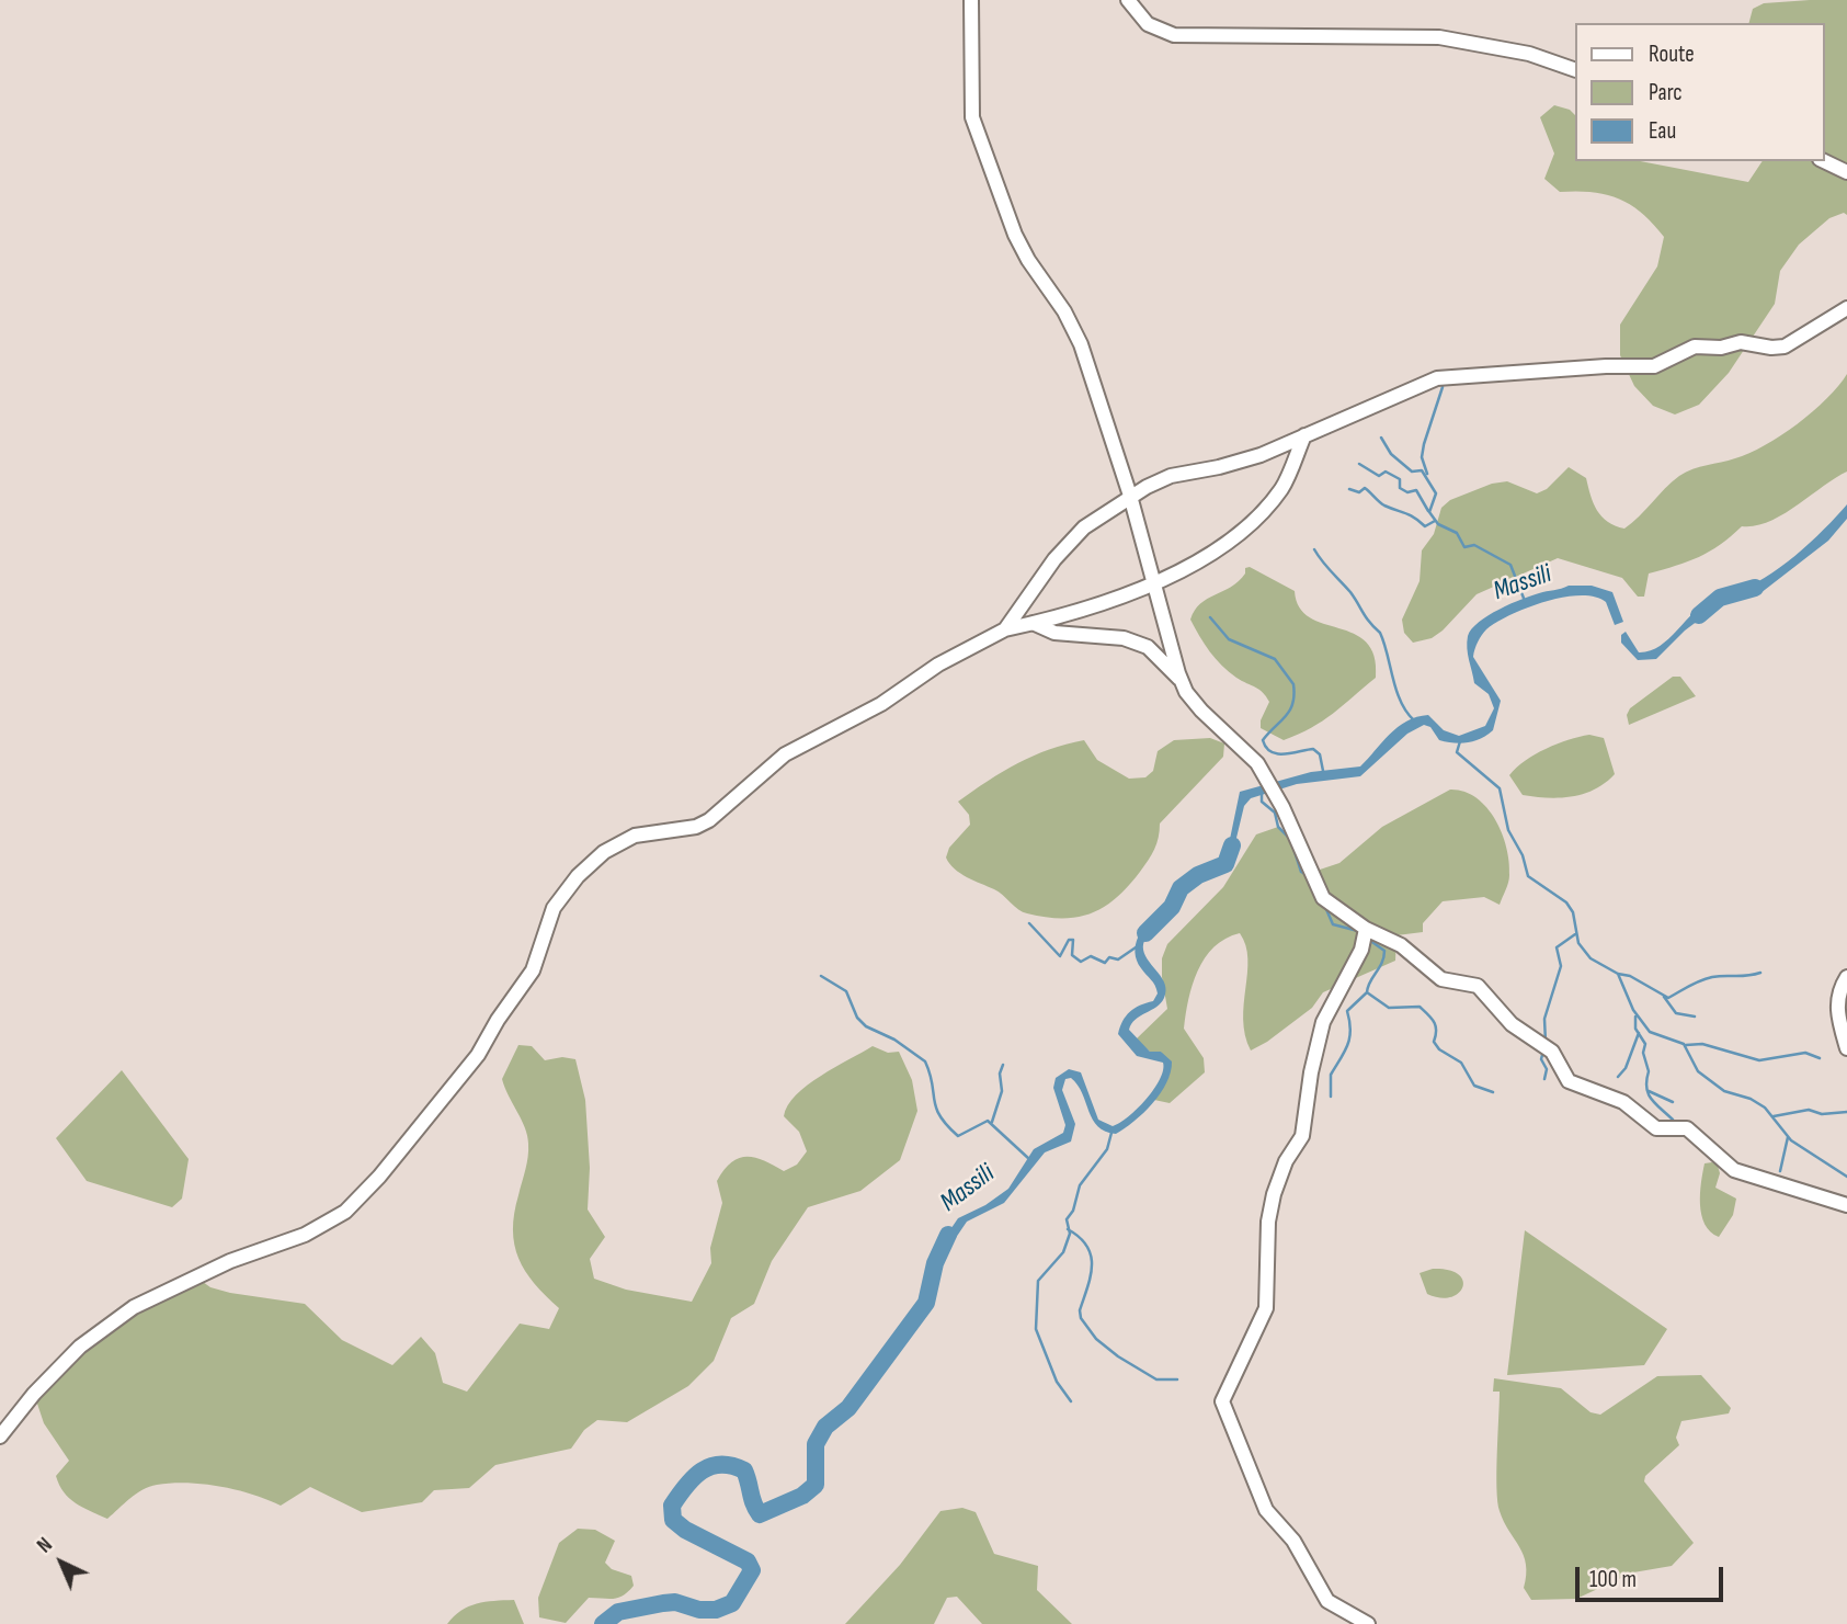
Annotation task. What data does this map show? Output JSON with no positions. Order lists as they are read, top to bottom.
{
  "water": ["Massili"],
  "legend": ["Route", "Parc", "Eau"],
  "scale_bar": "100 m",
  "north": "top left"
}
